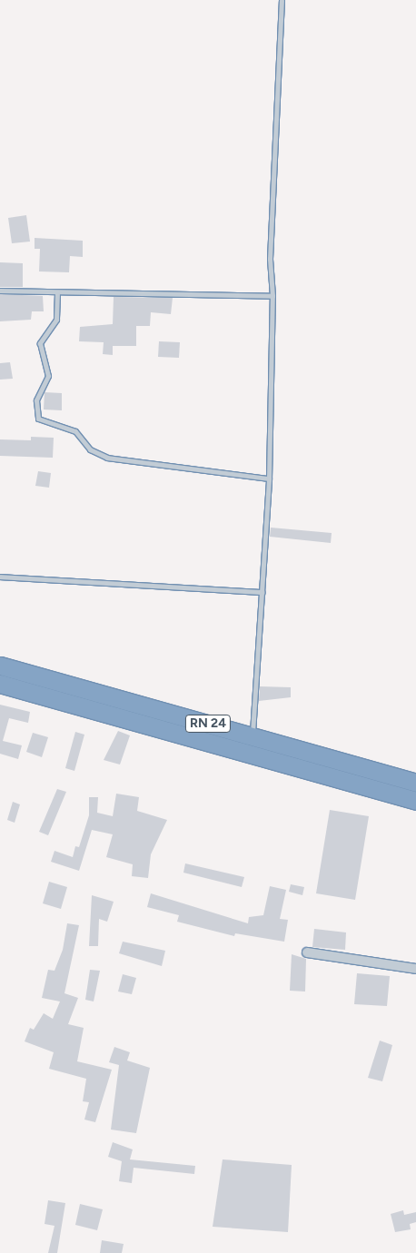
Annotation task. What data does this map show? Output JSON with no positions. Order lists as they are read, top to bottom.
{
  "streets": {
    "highway": ["RN 24"]
  }
}
